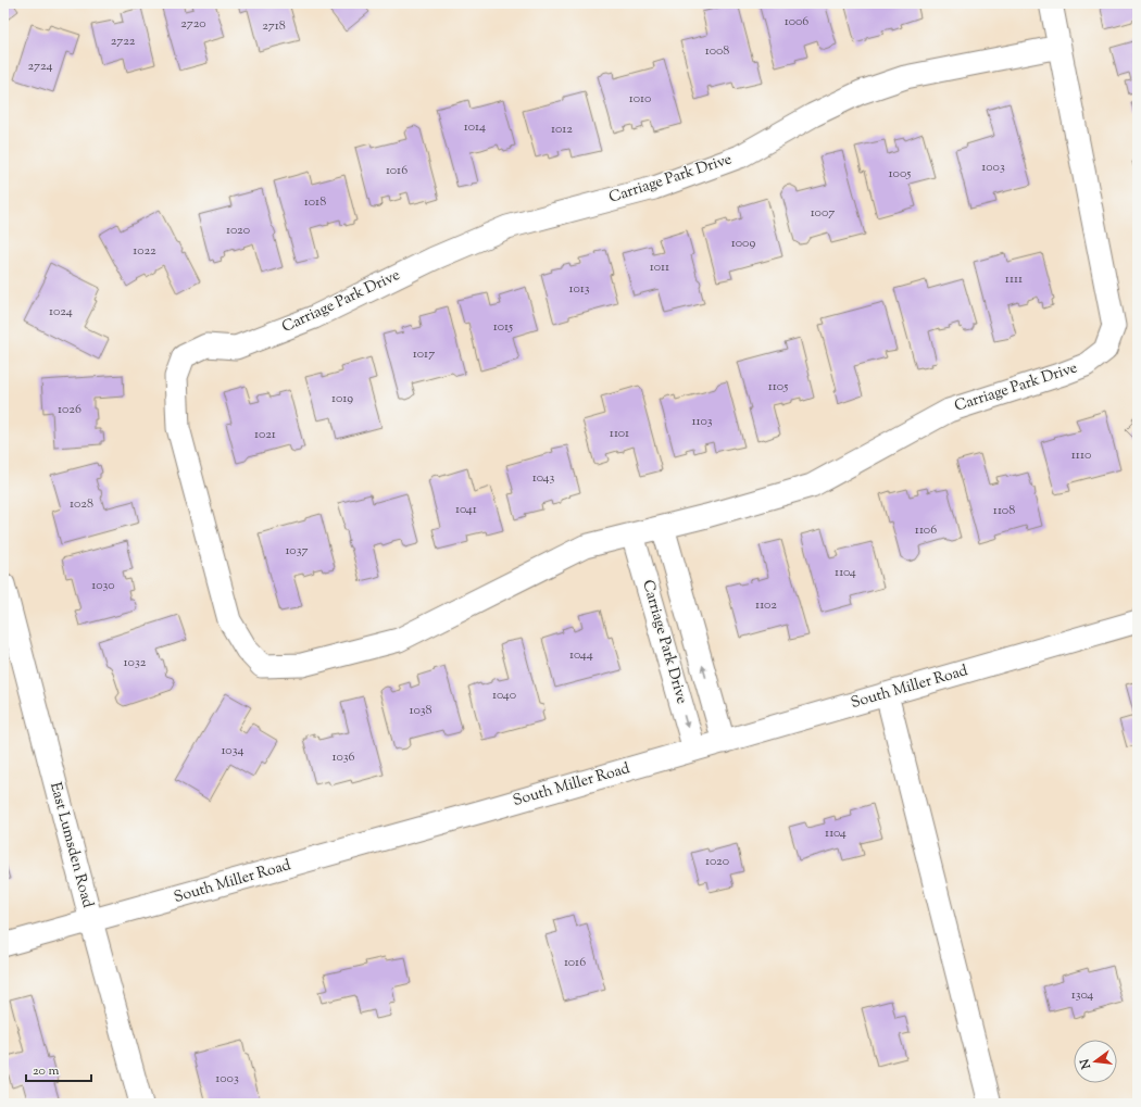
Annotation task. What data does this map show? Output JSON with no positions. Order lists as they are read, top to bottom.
{
  "streets": {
    "street": ["Carriage Park Drive", "South Miller Road", "East Lumsden Road"]
  },
  "crossings": [
    ["Carriage Park Drive", "South Miller Road"],
    ["South Miller Road", "East Lumsden Road"]
  ],
  "house_numbers": [
    "1006",
    "2720",
    "2718",
    "2722",
    "1008",
    "2724",
    "1010",
    "1014",
    "1012",
    "1003",
    "1016",
    "1005",
    "1018",
    "1007",
    "1020",
    "1009",
    "1022",
    "1011",
    "1111",
    "1013",
    "1024",
    "1015",
    "1017",
    "1105",
    "1019",
    "1026",
    "1103",
    "1101",
    "1021",
    "1110",
    "1043",
    "1028",
    "1041",
    "1108",
    "1106",
    "1037",
    "1104",
    "1030",
    "1102",
    "1044",
    "1032",
    "1040",
    "1038",
    "1034",
    "1036",
    "1104",
    "1020",
    "1016",
    "1304",
    "1003"
  ],
  "scale_bar": "20 m",
  "north": "left"
}
